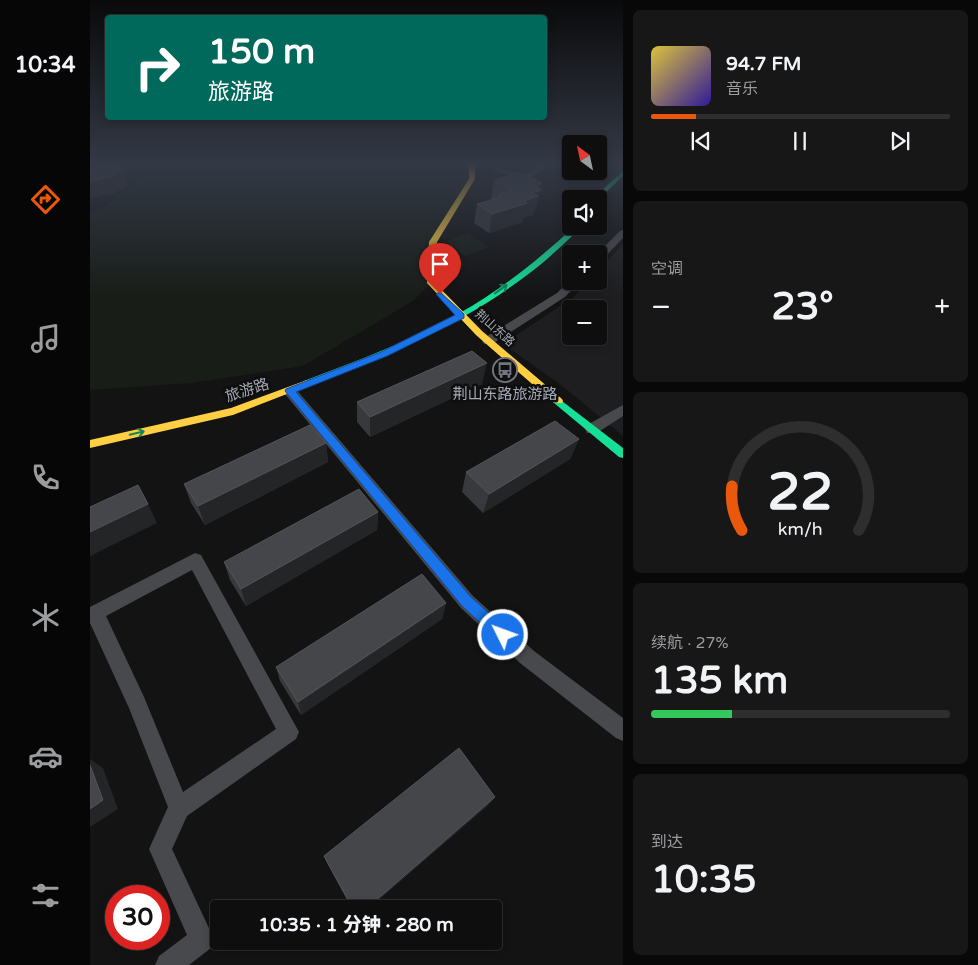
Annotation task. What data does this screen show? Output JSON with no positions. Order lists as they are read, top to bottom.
{
  "streets": {
    "main road": ["荆山东路", "旅游路"]
  },
  "crossings": [
    ["荆山东路", "旅游路"]
  ],
  "one_way": ["旅游路"],
  "places": {
    "bus stop": ["荆山东路旅游路"]
  },
  "north": "top left",
  "page": {
    "tabs": "10:34",
    "turn": ["150 m", "旅游路"],
    "song": ["94.7 FM", "音乐"],
    "map_buttons": ["+", "−"],
    "tile": [
      "空调",
      ["续航 · 27%", "135 km"],
      ["到达", "10:35"]
    ],
    "heat": ["−", "23°", "+"],
    "limit": "30",
    "trip": "10:35 · 1 分钟 · 280 m",
    "gauge": ["22", "km/h"]
  }
}
